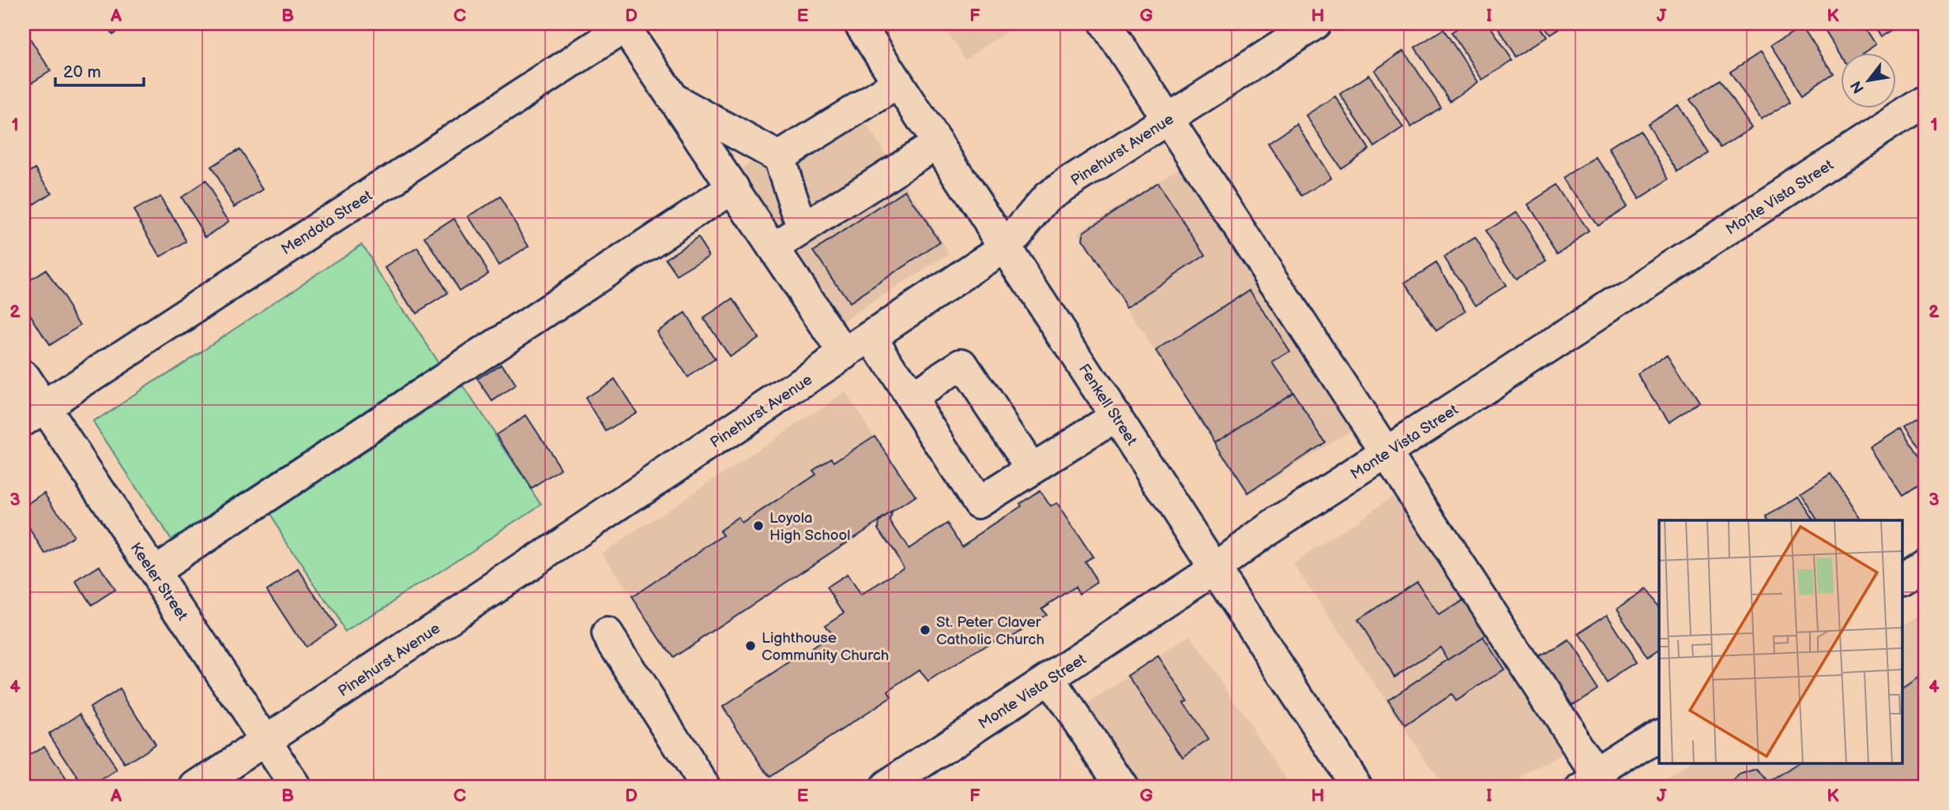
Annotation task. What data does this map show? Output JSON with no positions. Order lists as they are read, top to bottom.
{
  "streets": {
    "street": [
      "Pinehurst Avenue",
      "Monte Vista Street",
      "Mendota Street",
      "Fenkell Street",
      "Keeler Street"
    ]
  },
  "crossings": [
    ["Pinehurst Avenue", "Fenkell Street"],
    ["Pinehurst Avenue", "Keeler Street"],
    ["Monte Vista Street", "Fenkell Street"],
    ["Mendota Street", "Keeler Street"]
  ],
  "places": ["Loyola High School", "St. Peter Claver Catholic Church", "Lighthouse Community Church"],
  "scale_bar": "20 m",
  "north": "bottom left",
  "grid": {
    "columns": [
      "A",
      "B",
      "C",
      "D",
      "E",
      "F",
      "G",
      "H",
      "I",
      "J",
      "K"
    ],
    "rows": [
      "1",
      "2",
      "3",
      "4"
    ]
  }
}
